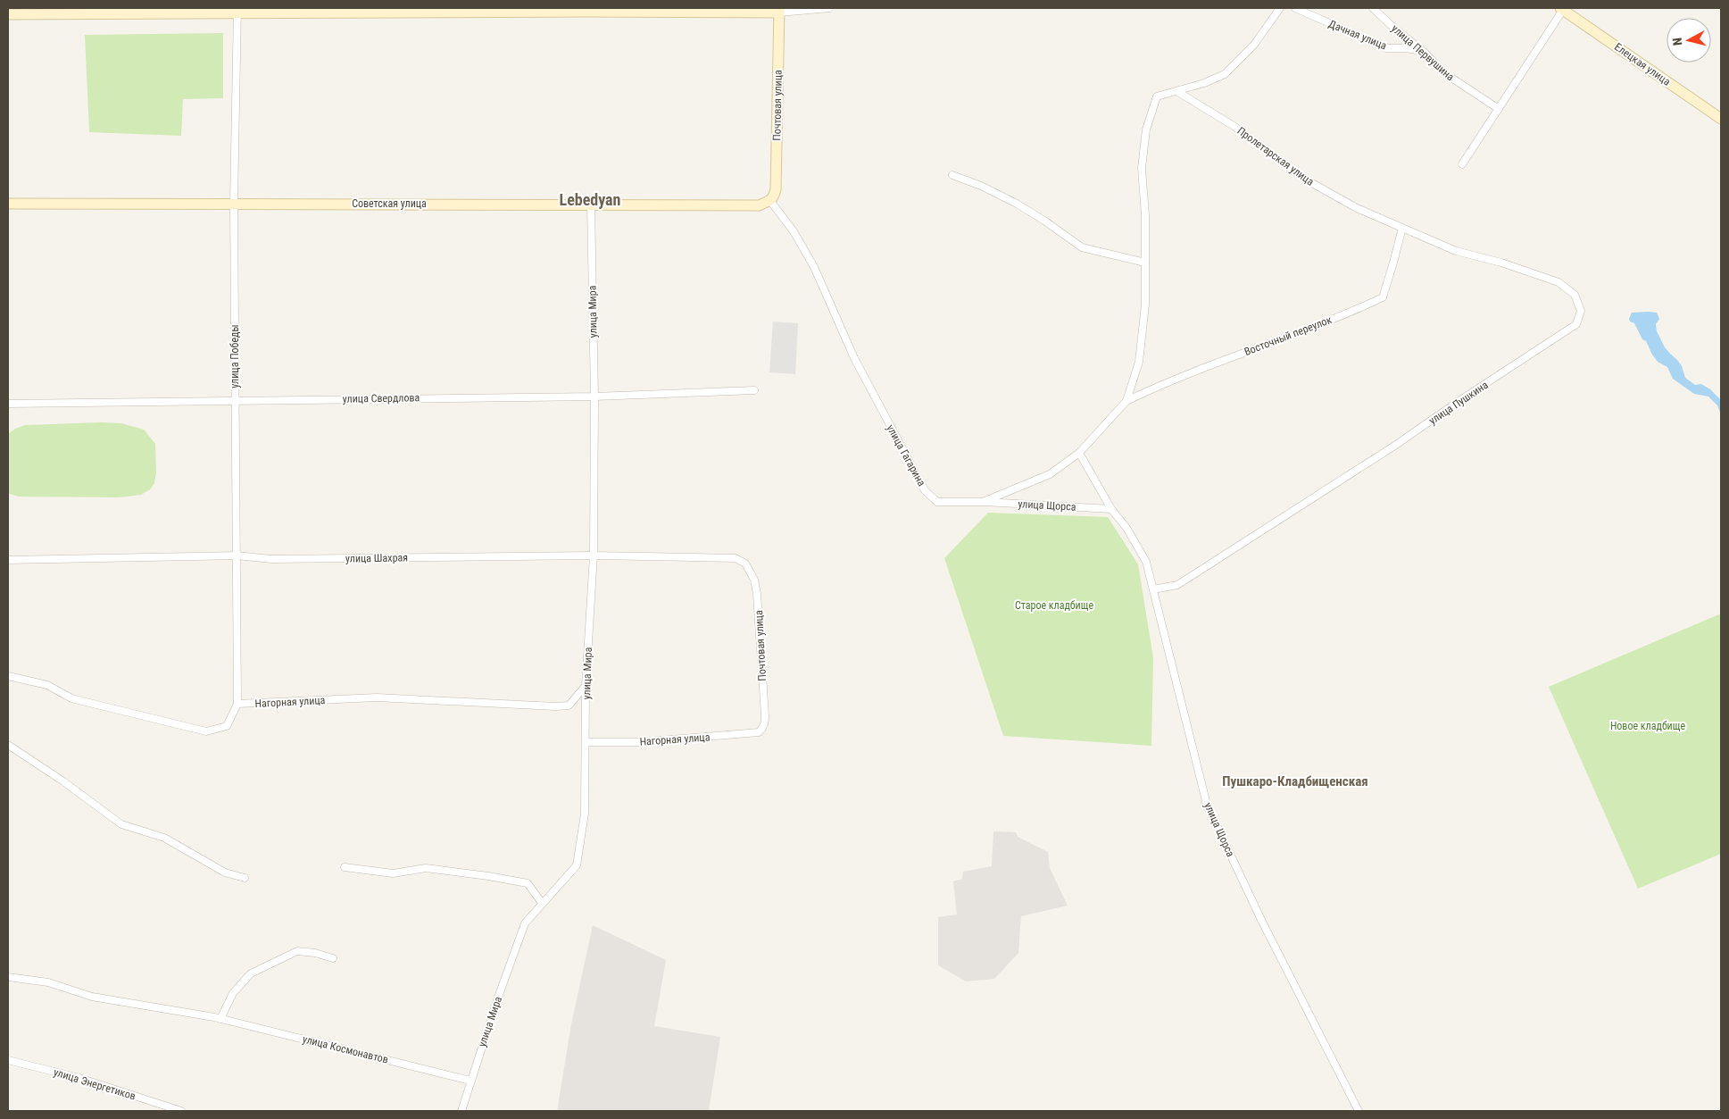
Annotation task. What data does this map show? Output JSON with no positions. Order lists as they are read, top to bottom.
{
  "streets": {
    "main road": ["Елецкая улица", "Почтовая улица", "Советская улица"],
    "street": [
      "Дачная улица",
      "улица Первушина",
      "Пролетарская улица",
      "улица Мира",
      "Восточный переулок",
      "улица Победы",
      "улица Свердлова",
      "улица Пушкина",
      "улица Гагарина",
      "улица Щорса",
      "улица Шахрая",
      "Нагорная улица",
      "улица Космонавтов",
      "улица Энергетиков"
    ]
  },
  "crossings": [
    ["Дачная улица", "улица Первушина"],
    ["улица Первушина", "Елецкая улица"],
    ["Почтовая улица", "Советская улица"],
    ["Почтовая улица", "улица Гагарина"],
    ["Почтовая улица", "улица Шахрая"],
    ["Почтовая улица", "Нагорная улица"],
    ["Пролетарская улица", "Восточный переулок"],
    ["Пролетарская улица", "улица Пушкина"],
    ["Пролетарская улица", "улица Гагарина"],
    ["Советская улица", "улица Мира"],
    ["Советская улица", "улица Победы"],
    ["Советская улица", "улица Гагарина"],
    ["улица Мира", "улица Свердлова"],
    ["улица Мира", "улица Шахрая"],
    ["улица Мира", "Нагорная улица"],
    ["улица Мира", "улица Космонавтов"],
    ["Восточный переулок", "улица Пушкина"],
    ["Восточный переулок", "улица Гагарина"],
    ["улица Победы", "улица Свердлова"],
    ["улица Победы", "улица Шахрая"],
    ["улица Победы", "Нагорная улица"],
    ["улица Пушкина", "улица Щорса"],
    ["улица Гагарина", "улица Щорса"]
  ],
  "districts": ["Lebedyan", "Пушкаро-Кладбищенская"],
  "parks": ["Старое кладбище", "Новое кладбище"],
  "north": "left"
}
